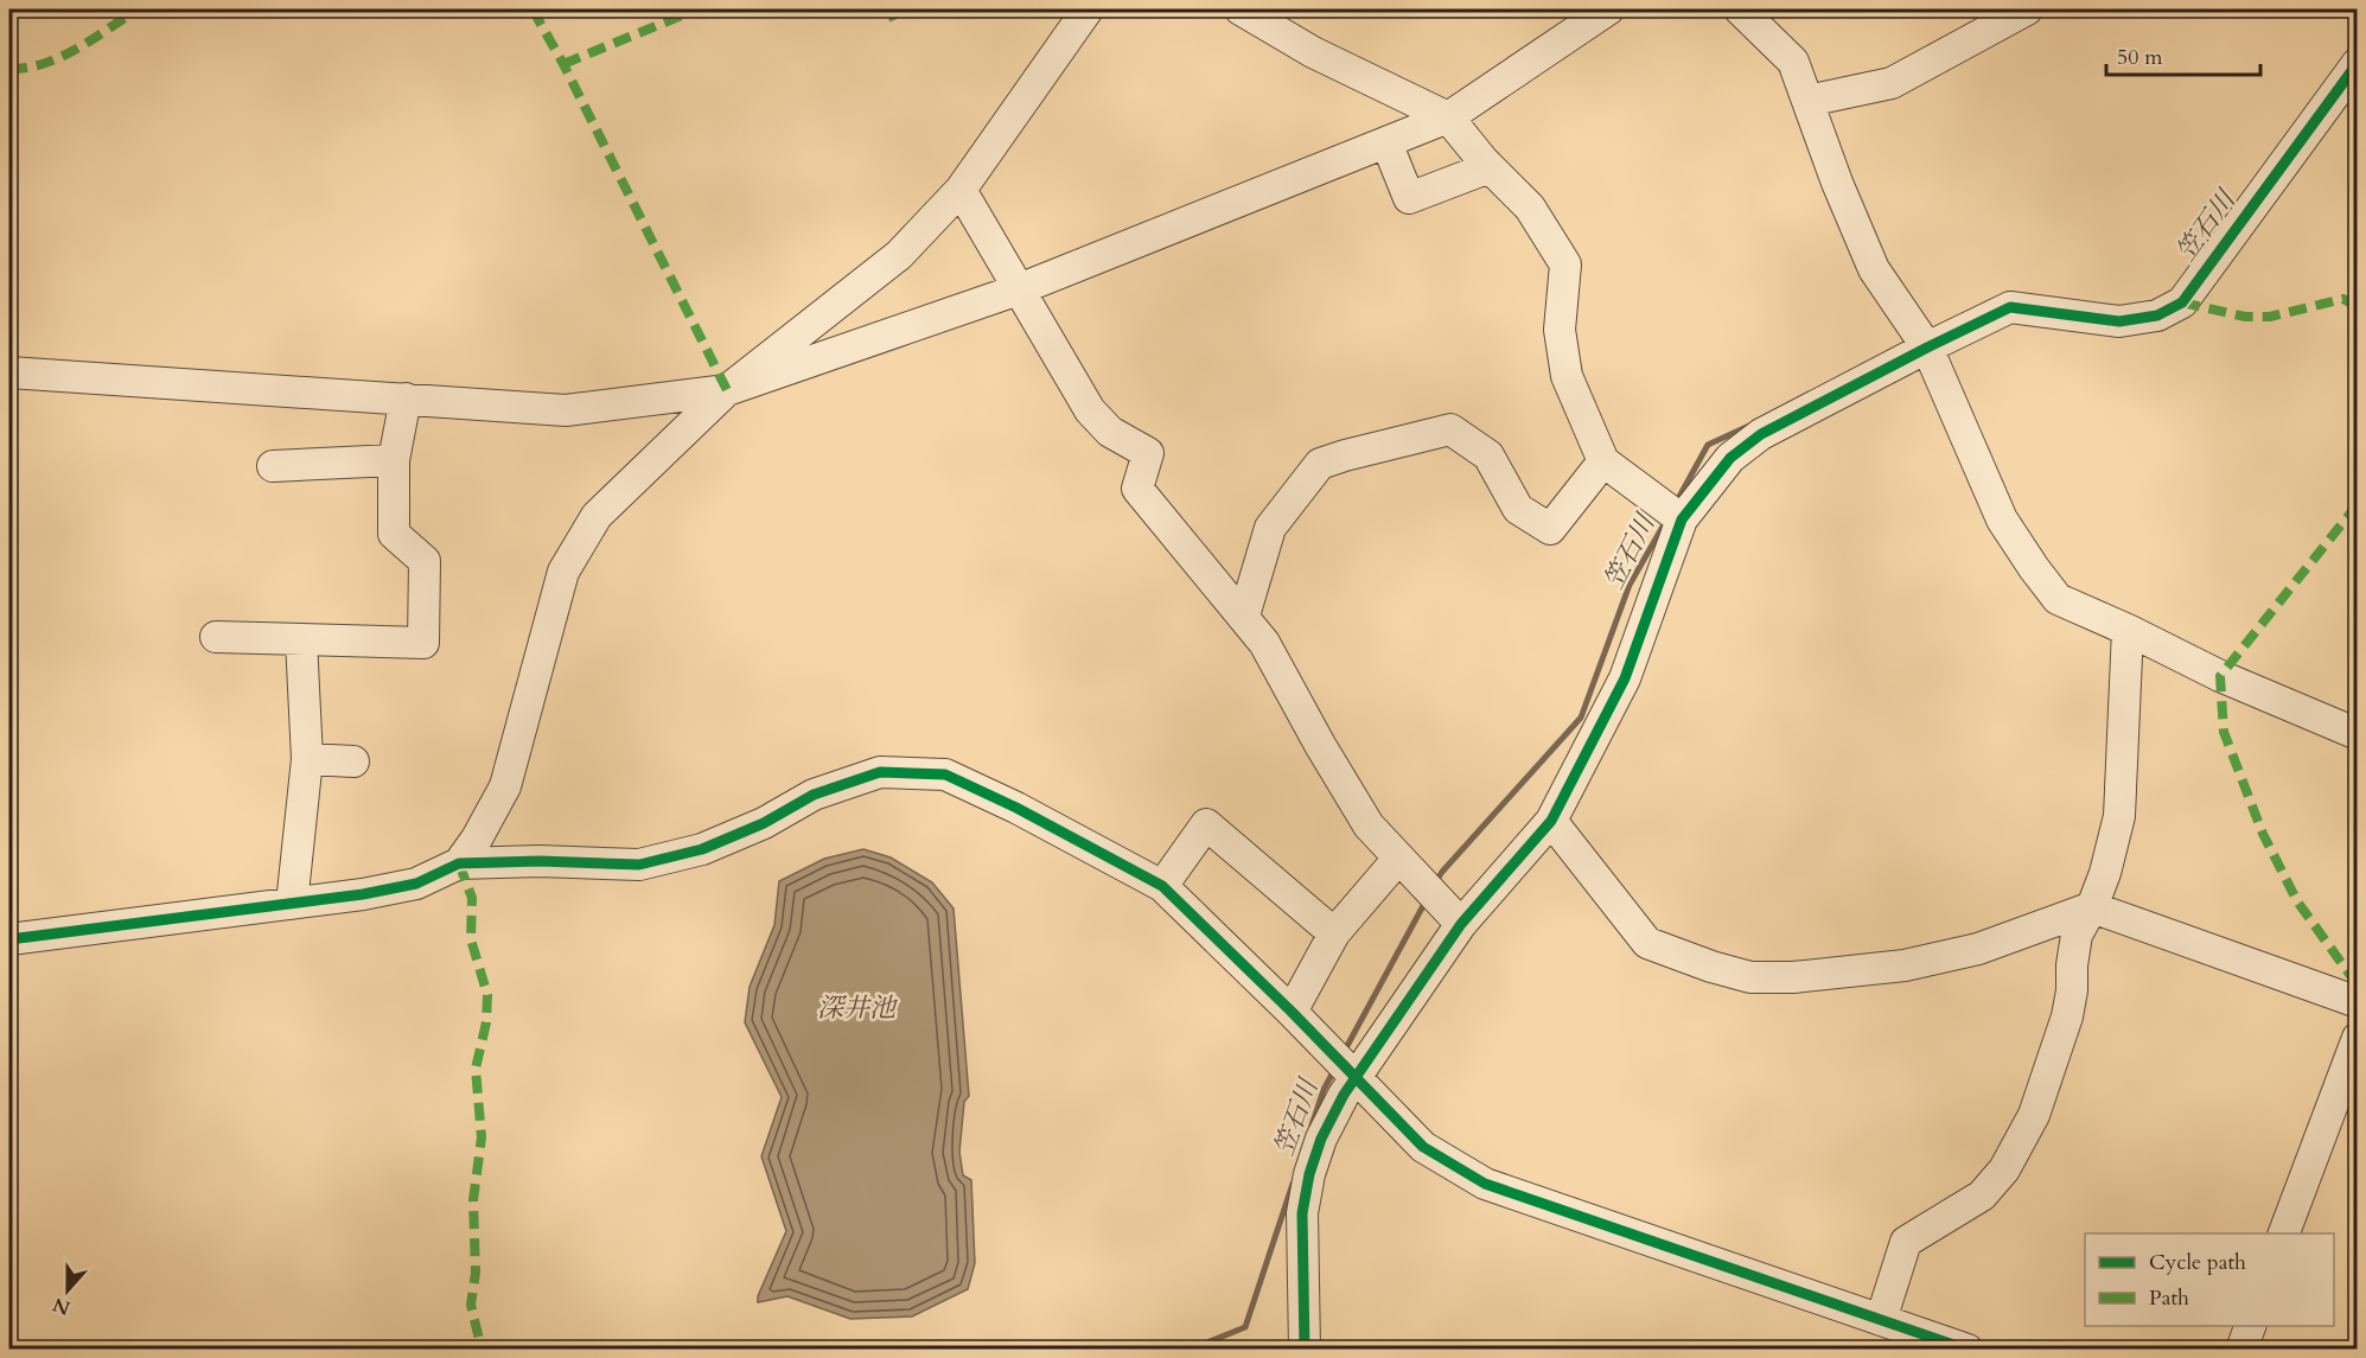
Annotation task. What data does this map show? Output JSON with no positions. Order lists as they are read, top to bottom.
{
  "water": ["笠石川", "深井池"],
  "legend": ["Cycle path", "Path"],
  "scale_bar": "50 m",
  "north": "bottom"
}
